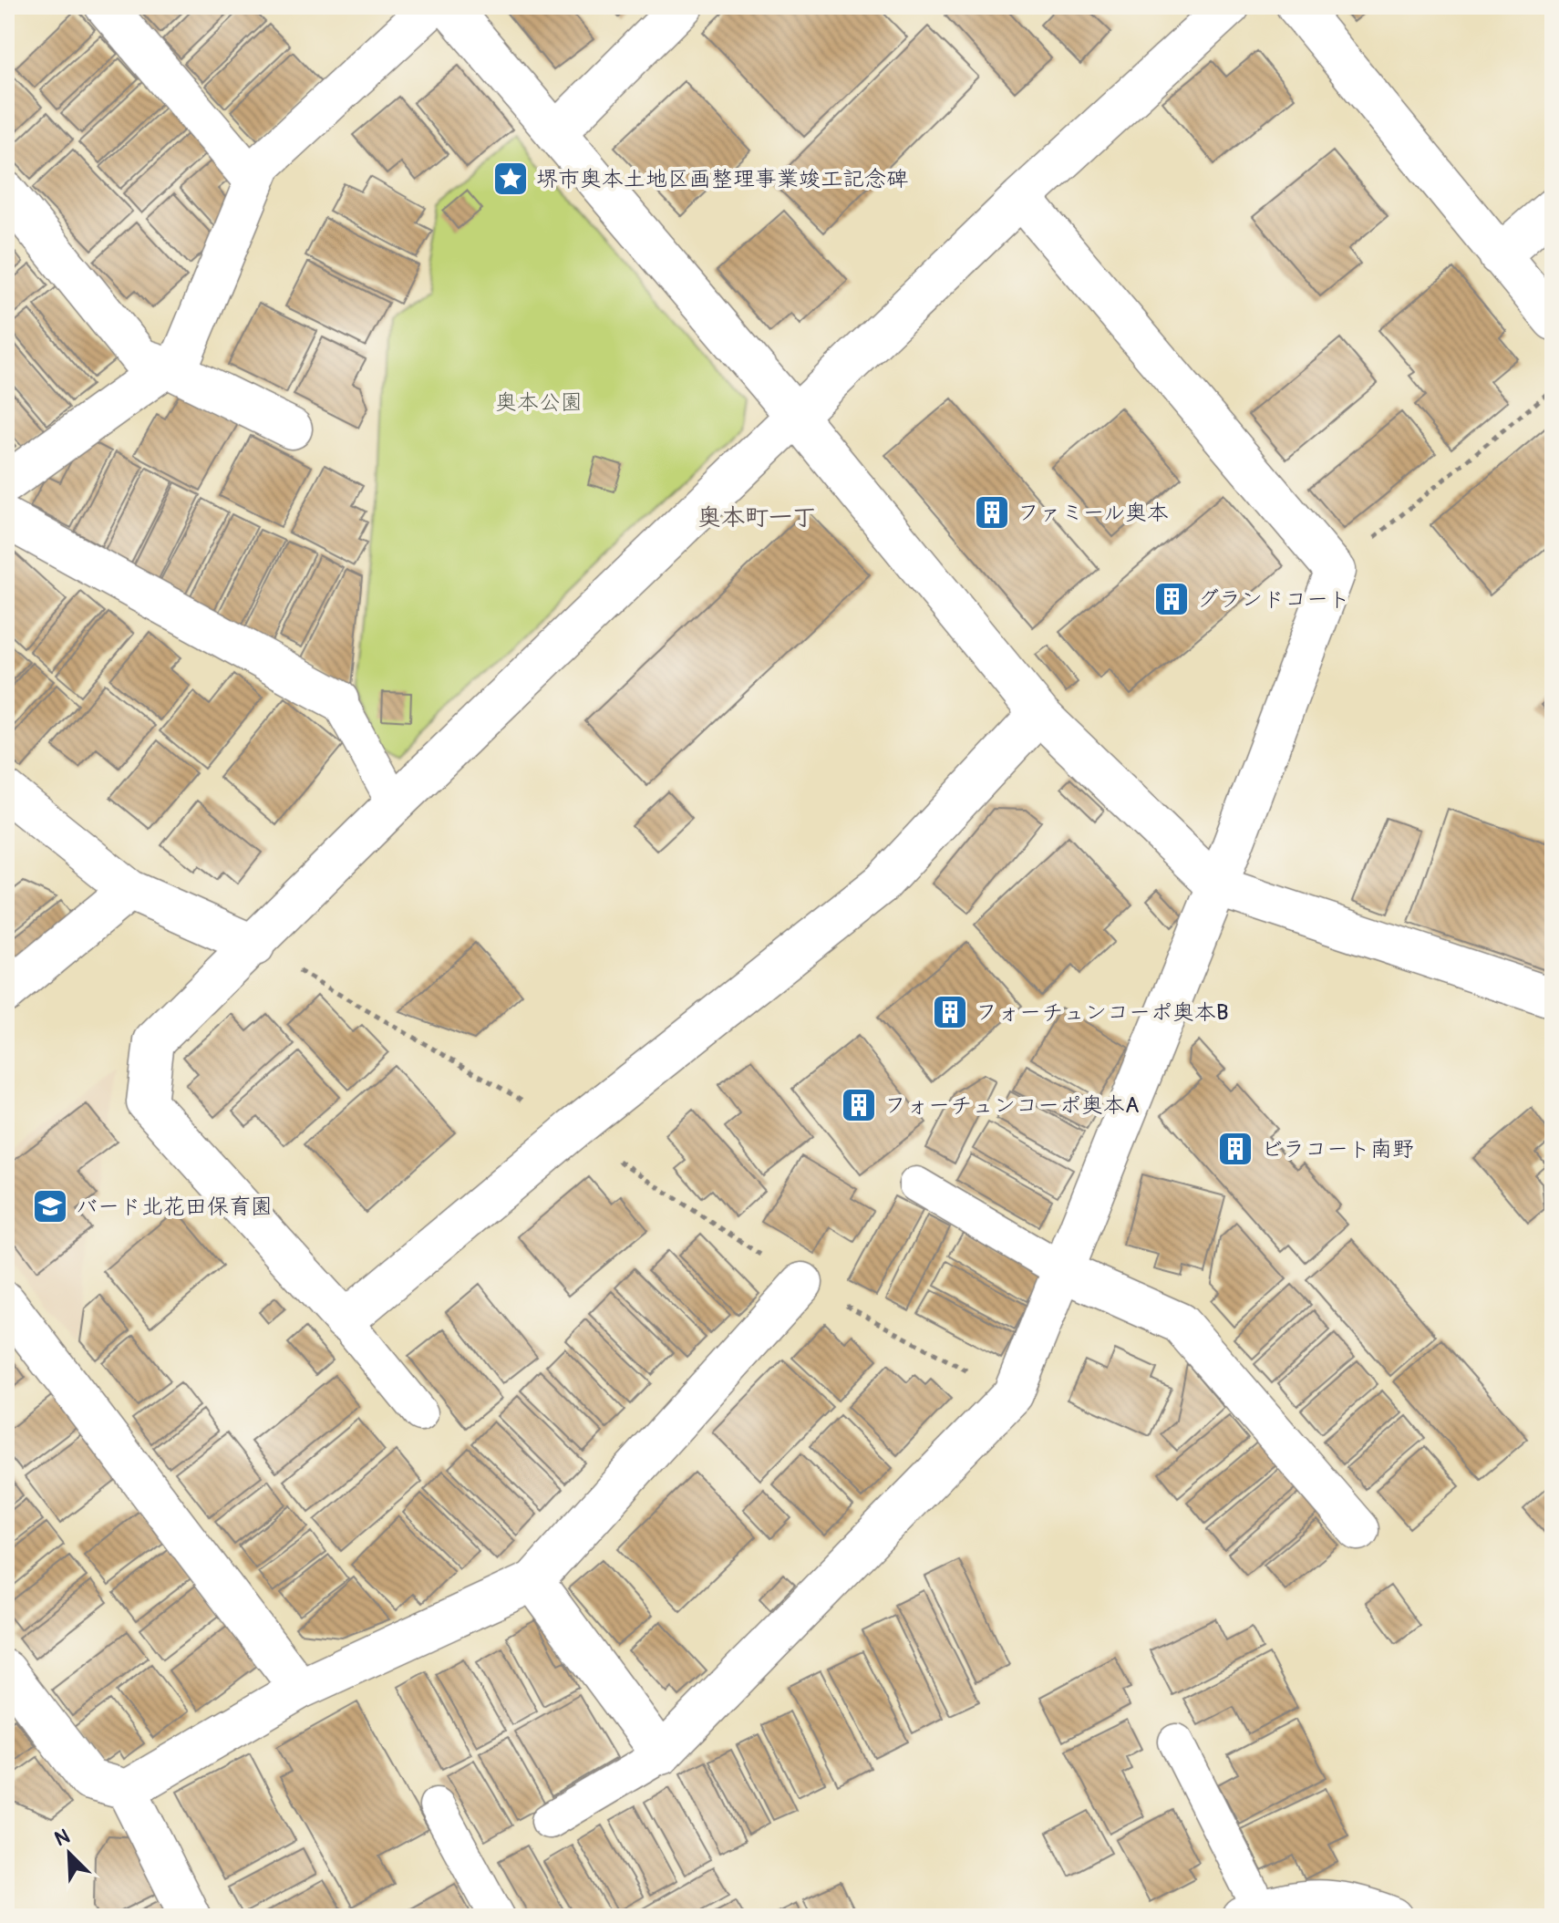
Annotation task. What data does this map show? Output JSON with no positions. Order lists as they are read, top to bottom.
{
  "districts": ["奥本町一丁"],
  "parks": ["奥本公園"],
  "places": {
    "place": ["堺市奥本土地区画整理事業竣工記念碑"],
    "building": [
      "ファミール奥本",
      "グランドコート",
      "フォーチュンコーポ奥本B",
      "フォーチュンコーポ奥本A",
      "ビラコート南野"
    ],
    "school or university": ["バード北花田保育園"]
  },
  "north": "top left"
}
